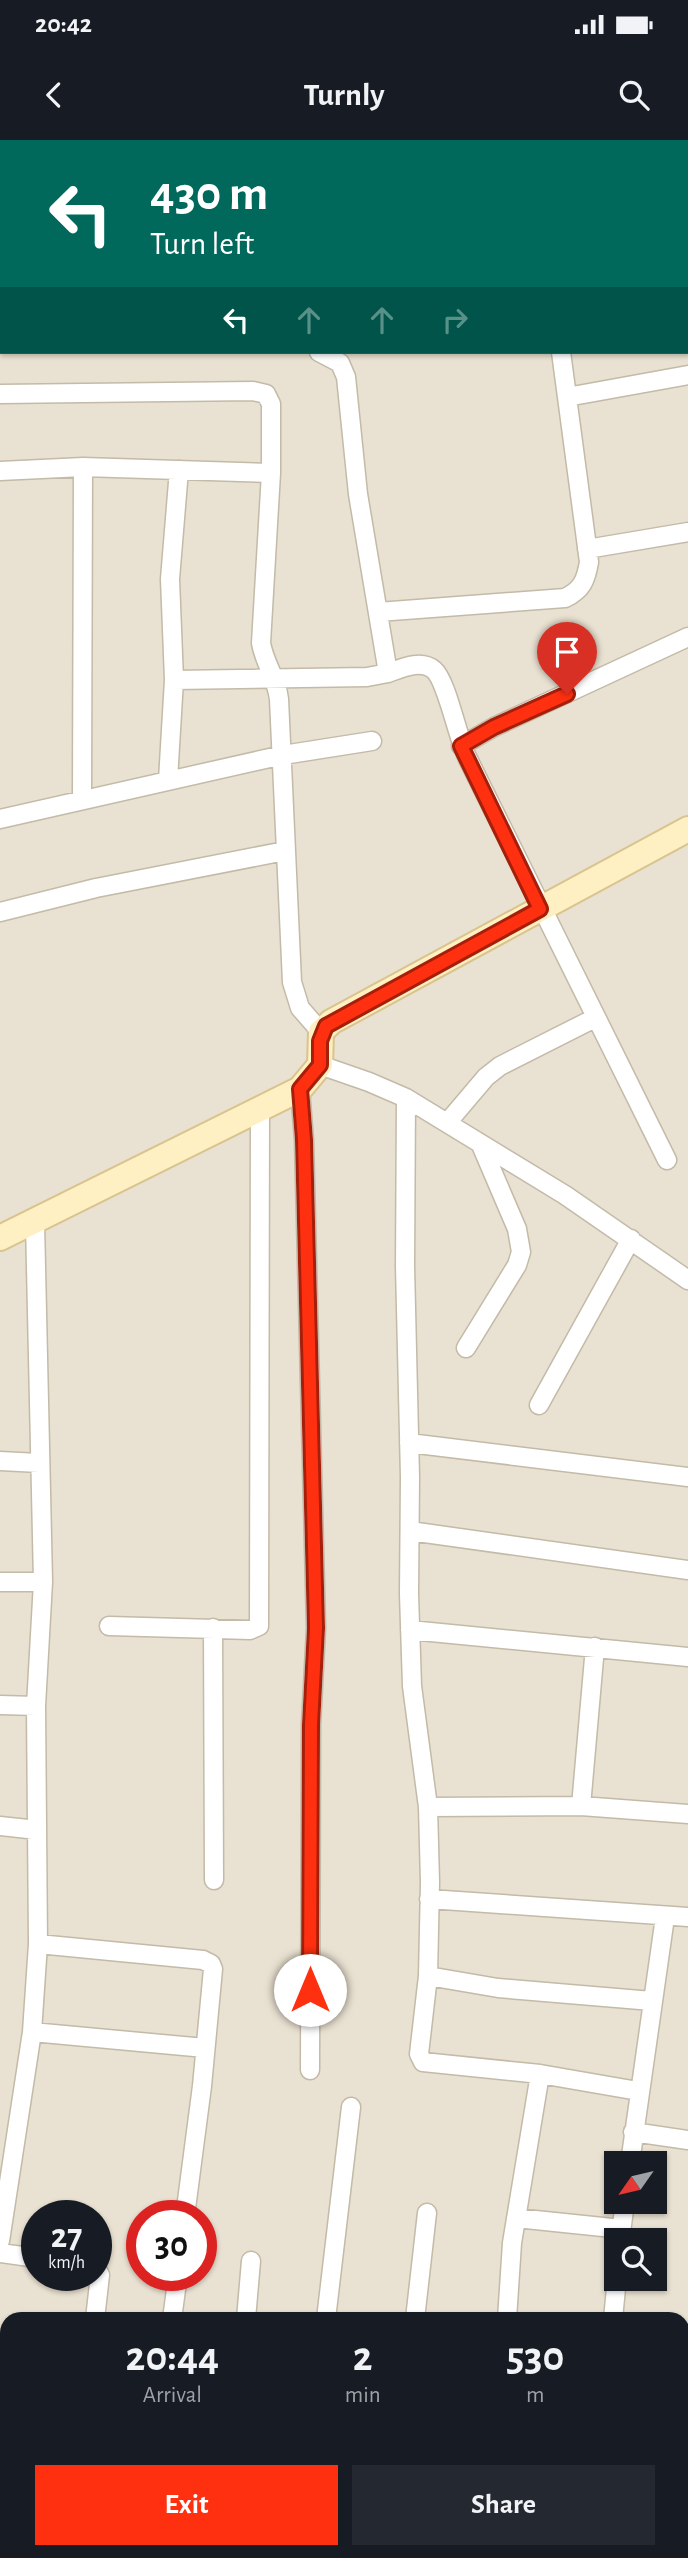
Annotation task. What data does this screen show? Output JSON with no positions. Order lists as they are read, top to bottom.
{
  "north": "bottom left",
  "page": {
    "status": "20:42",
    "header": "Turnly",
    "turn": ["430 m", "Turn left"],
    "speed": "27 km/h",
    "limit": "30",
    "eta": [
      "20:44",
      "Arrival",
      "2",
      "min",
      "530",
      "m"
    ],
    "buttons": ["Exit", "Share"]
  }
}
